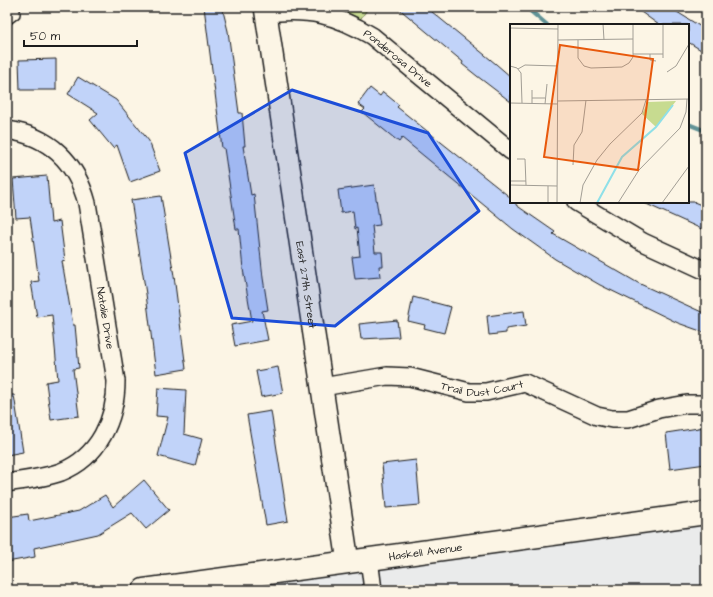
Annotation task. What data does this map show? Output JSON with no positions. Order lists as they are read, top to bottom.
{
  "streets": {
    "main road": ["Haskell Avenue"],
    "street": [
      "Ponderosa Drive",
      "East 27th Street",
      "Natalie Drive",
      "Trail Dust Court"
    ]
  },
  "crossings": [
    ["Ponderosa Drive", "East 27th Street"],
    ["East 27th Street", "Trail Dust Court"],
    ["East 27th Street", "Haskell Avenue"]
  ],
  "scale_bar": "50 m"
}
